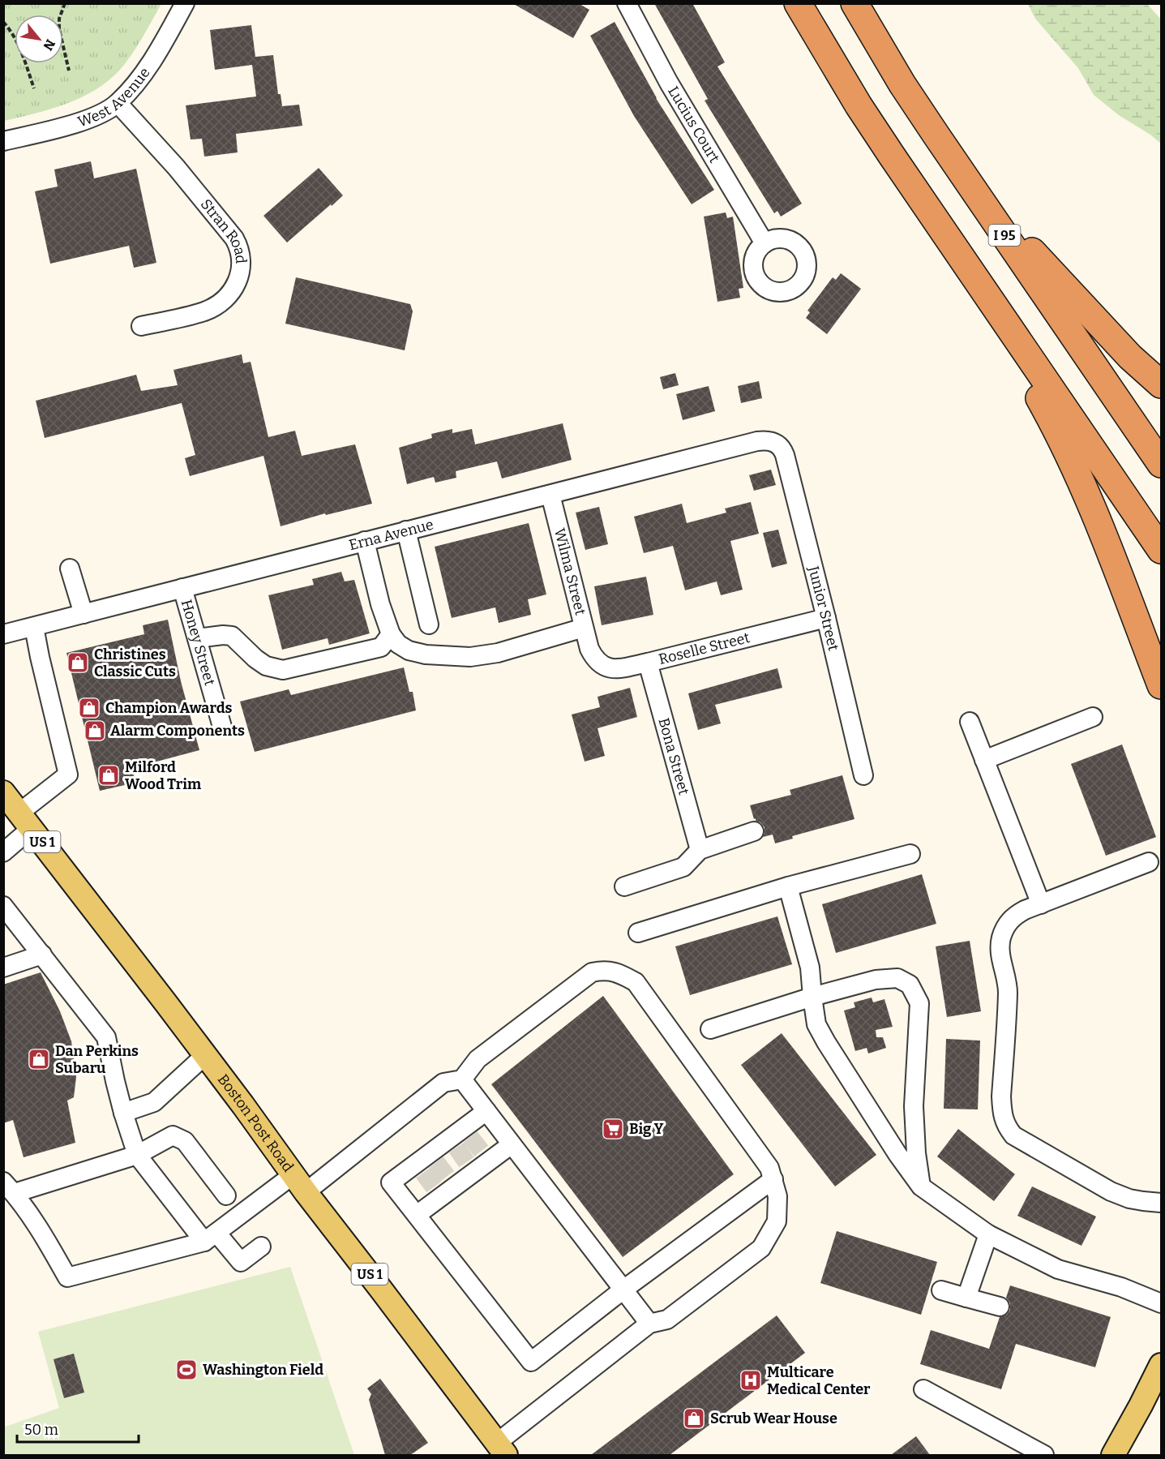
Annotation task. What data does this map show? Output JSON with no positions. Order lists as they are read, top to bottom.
{
  "streets": {
    "highway": ["I 95"],
    "main road": ["US 1", "Boston Post Road"],
    "street": [
      "West Avenue",
      "Lucius Court",
      "Stran Road",
      "Erna Avenue",
      "Wilma Street",
      "Junior Street",
      "Honey Street",
      "Roselle Street",
      "Bona Street"
    ]
  },
  "crossings": [
    ["West Avenue", "Stran Road"],
    ["Erna Avenue", "Wilma Street"],
    ["Erna Avenue", "Junior Street"],
    ["Erna Avenue", "Honey Street"],
    ["Wilma Street", "Roselle Street"],
    ["Junior Street", "Roselle Street"],
    ["Roselle Street", "Bona Street"]
  ],
  "places": {
    "shop": [
      "Christines Classic Cuts",
      "Champion Awards",
      "Alarm Components",
      "Milford Wood Trim",
      "Dan Perkins Subaru",
      "Scrub Wear House"
    ],
    "supermarket": ["Big Y"],
    "sports": ["Washington Field"],
    "hospital": ["Multicare Medical Center"]
  },
  "scale_bar": "50 m",
  "north": "bottom right"
}
